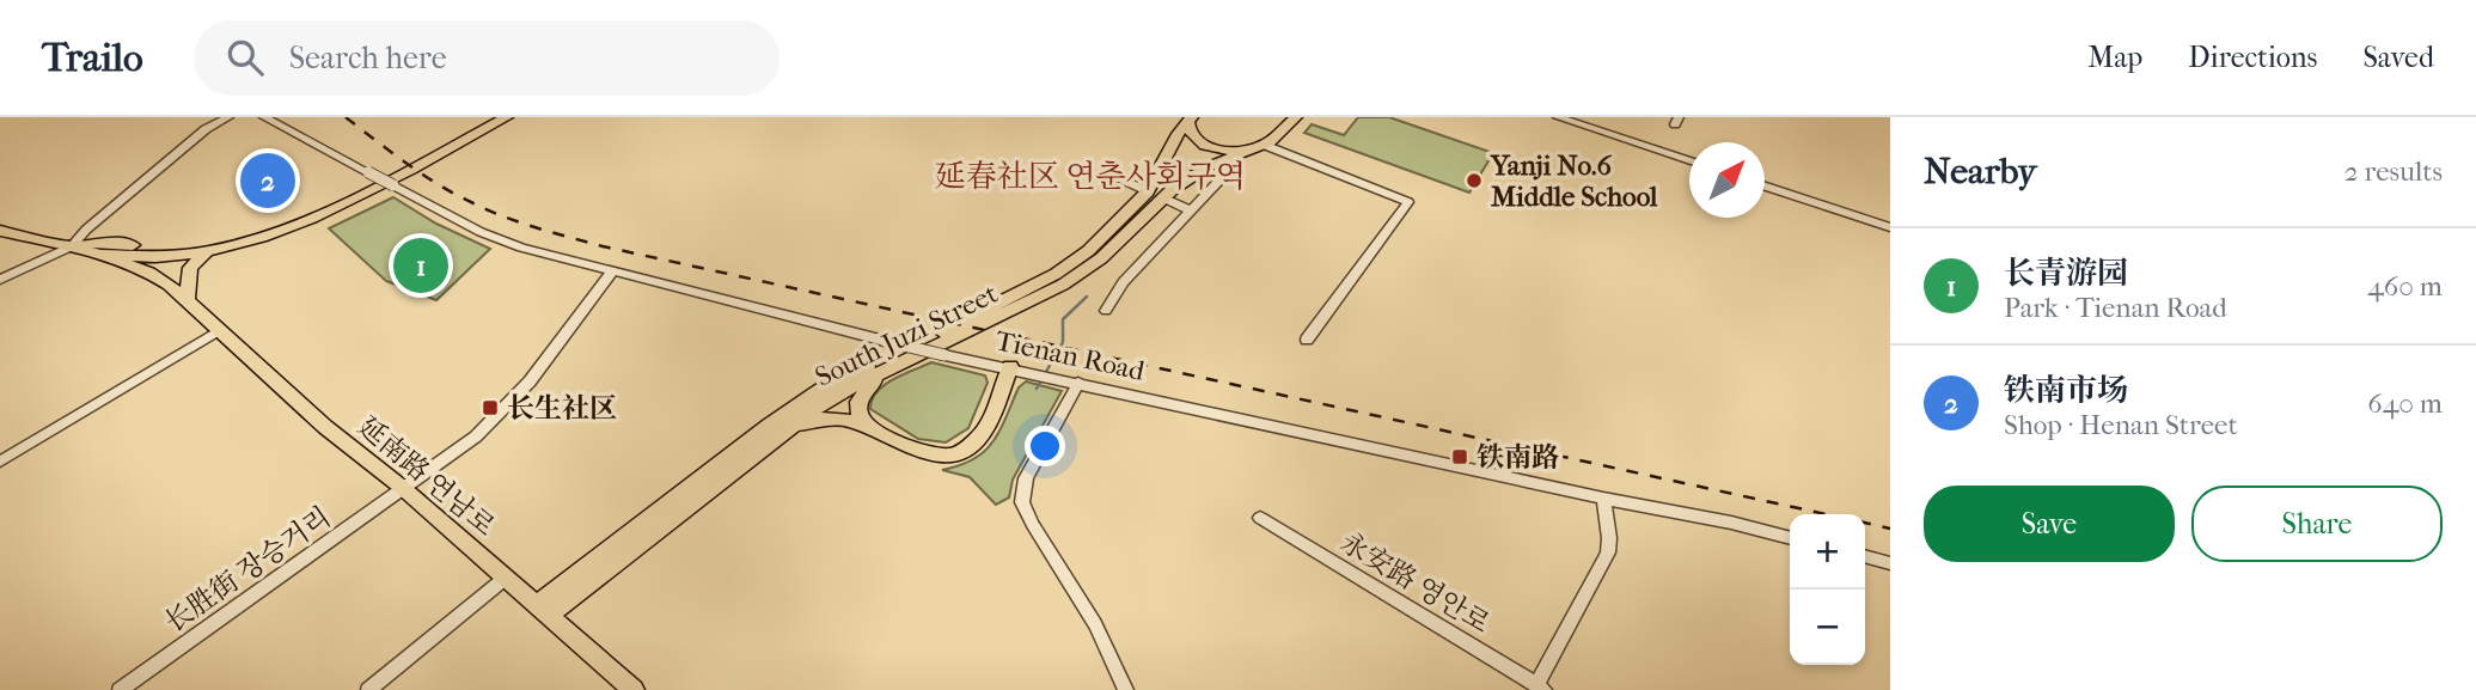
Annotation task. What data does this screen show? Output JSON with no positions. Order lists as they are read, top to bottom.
{
  "streets": {
    "main road": ["South Juzi Street", "延南路 연남로"],
    "street": ["Tienan Road", "长胜街 장승거리", "永安路 영안로"]
  },
  "crossings": [
    ["South Juzi Street", "延南路 연남로"],
    ["Tienan Road", "长胜街 장승거리"],
    ["延南路 연남로", "长胜街 장승거리"]
  ],
  "districts": ["延春社区 연춘사회구역"],
  "places": {
    "other": ["Yanji No.6 Middle School"],
    "transit": ["长生社区", "铁南路"]
  },
  "north": "top right",
  "page": {
    "header": "Trailo",
    "search": "Search here",
    "nav": ["Map", "Directions", "Saved"],
    "heading": ["Nearby", "2 results"],
    "pins": ["2", "1"],
    "list": [
      {
        "mark": "1",
        "name": "长青游园",
        "note": "Park · Tienan Road",
        "value": "460 m"
      },
      {
        "mark": "2",
        "name": "铁南市场",
        "note": "Shop · Henan Street",
        "value": "640 m"
      }
    ],
    "buttons": ["Save", "Share"],
    "map_buttons": ["+", "−"]
  }
}
